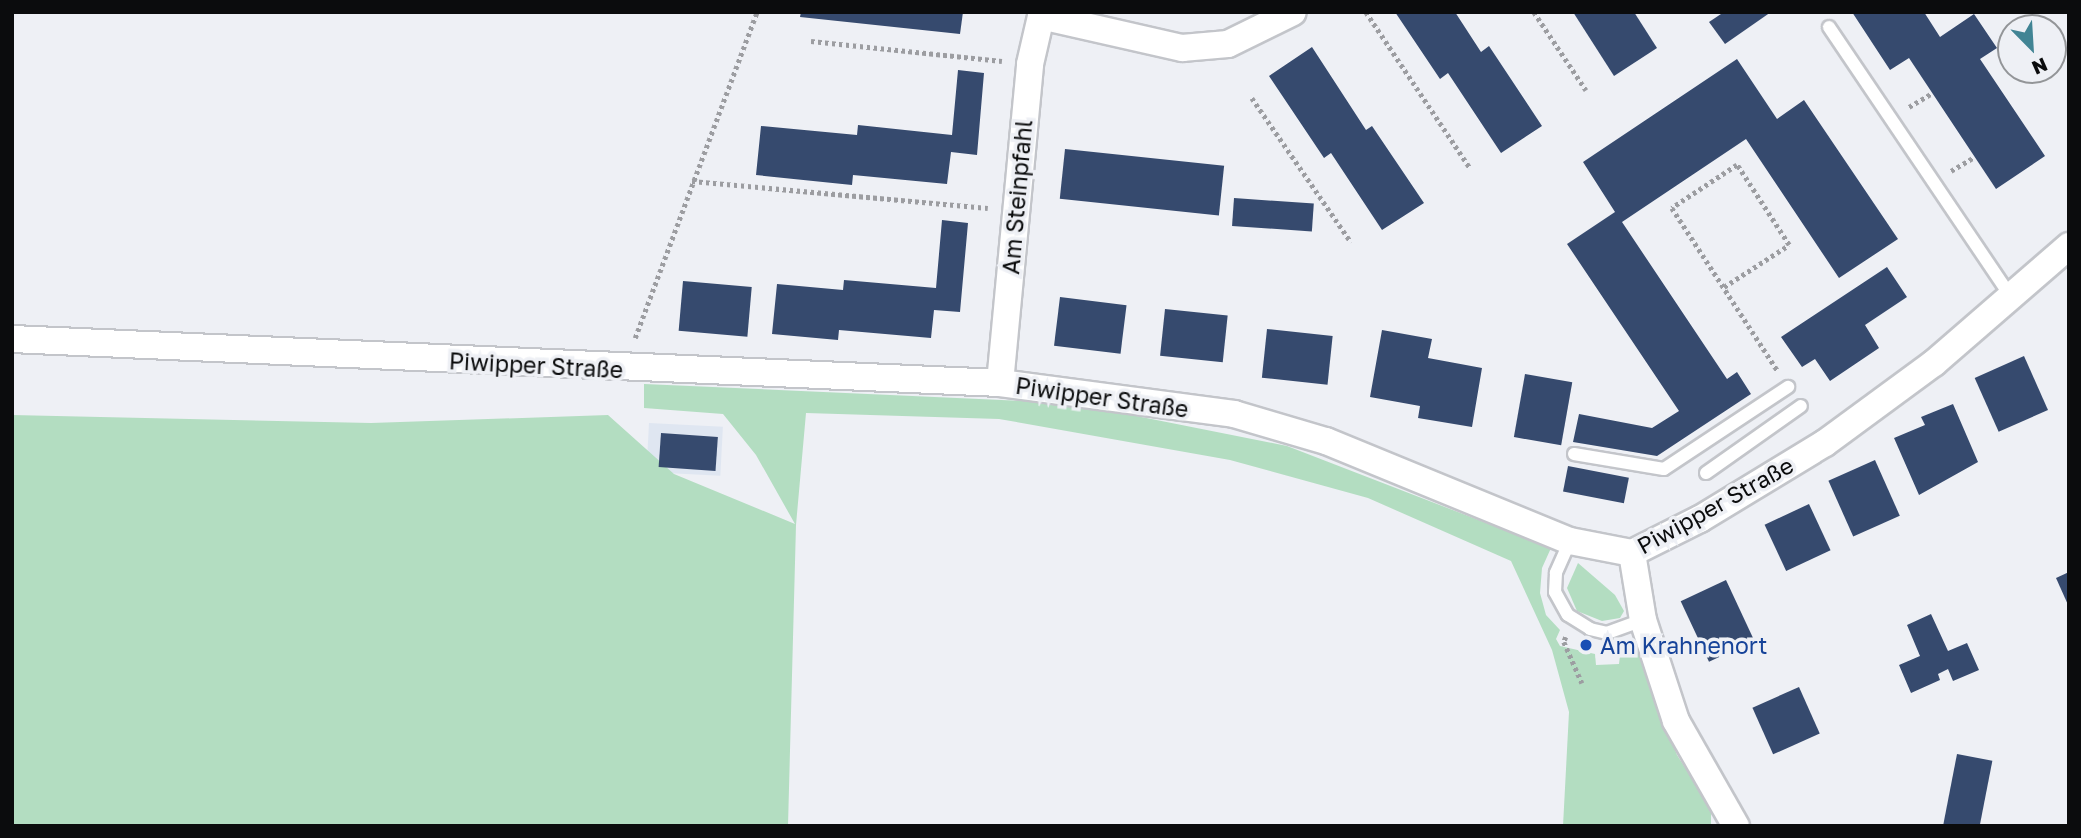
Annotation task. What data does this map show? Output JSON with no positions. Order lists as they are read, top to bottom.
{
  "streets": {
    "street": ["Am Steinpfahl", "Piwipper Straße"]
  },
  "crossings": [
    ["Am Steinpfahl", "Piwipper Straße"]
  ],
  "places": ["Am Krahnenort"],
  "north": "bottom right"
}
